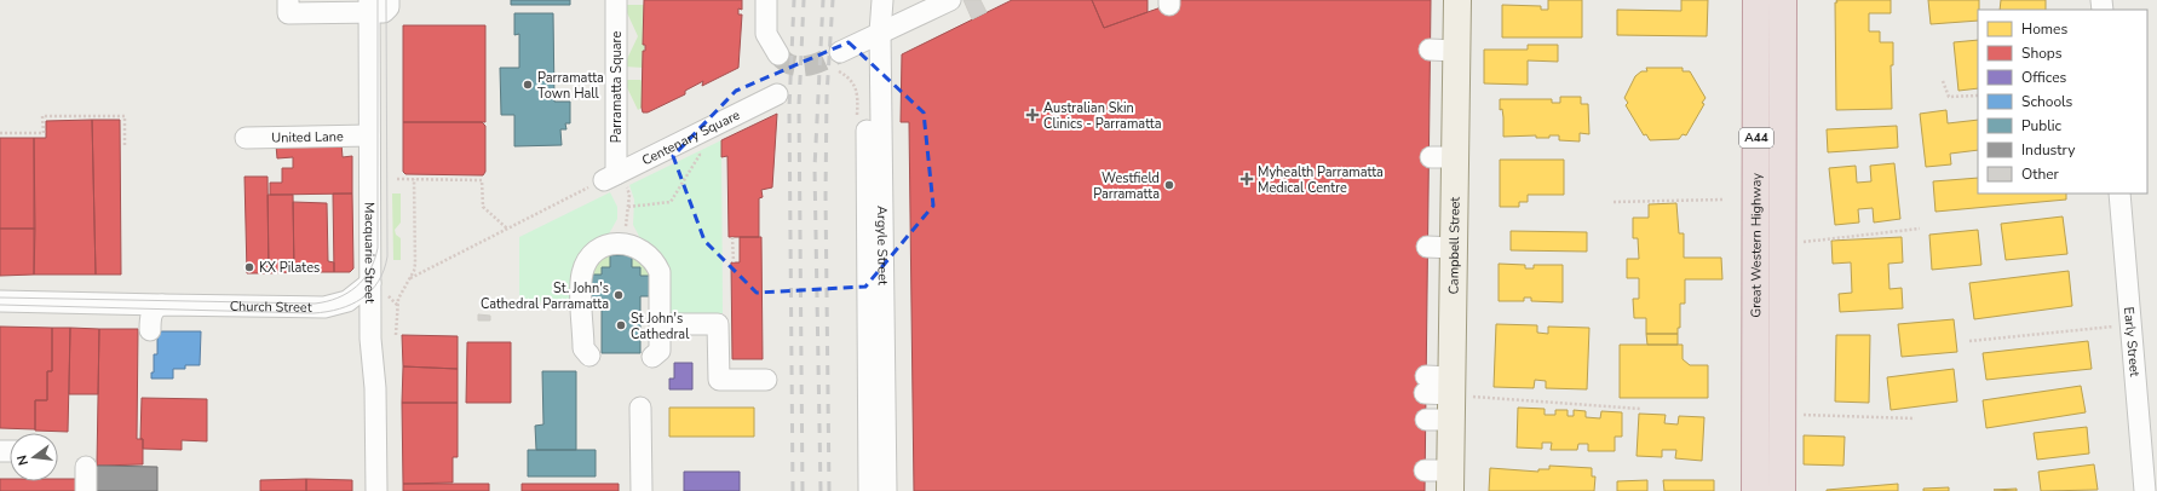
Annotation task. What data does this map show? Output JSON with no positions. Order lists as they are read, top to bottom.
{
  "streets": {
    "highway": ["A44", "Great Western Highway"],
    "main road": ["Campbell Street"],
    "street": [
      "Parramatta Square",
      "United Lane",
      "Centenary Square",
      "Argyle Street",
      "Macquarie Street",
      "Church Street",
      "Early Street"
    ]
  },
  "crossings": [
    ["Parramatta Square", "Centenary Square"],
    ["United Lane", "Macquarie Street"],
    ["Macquarie Street", "Church Street"]
  ],
  "places": {
    "other": [
      "Parramatta Town Hall",
      "Westfield Parramatta",
      "KX Pilates",
      "St. John's Cathedral Parramatta",
      "St John's Cathedral"
    ],
    "health": ["Australian Skin Clinics - Parramatta", "Myhealth Parramatta Medical Centre"]
  },
  "legend": [
    "Homes",
    "Shops",
    "Offices",
    "Schools",
    "Public",
    "Industry",
    "Other"
  ],
  "north": "left"
}
